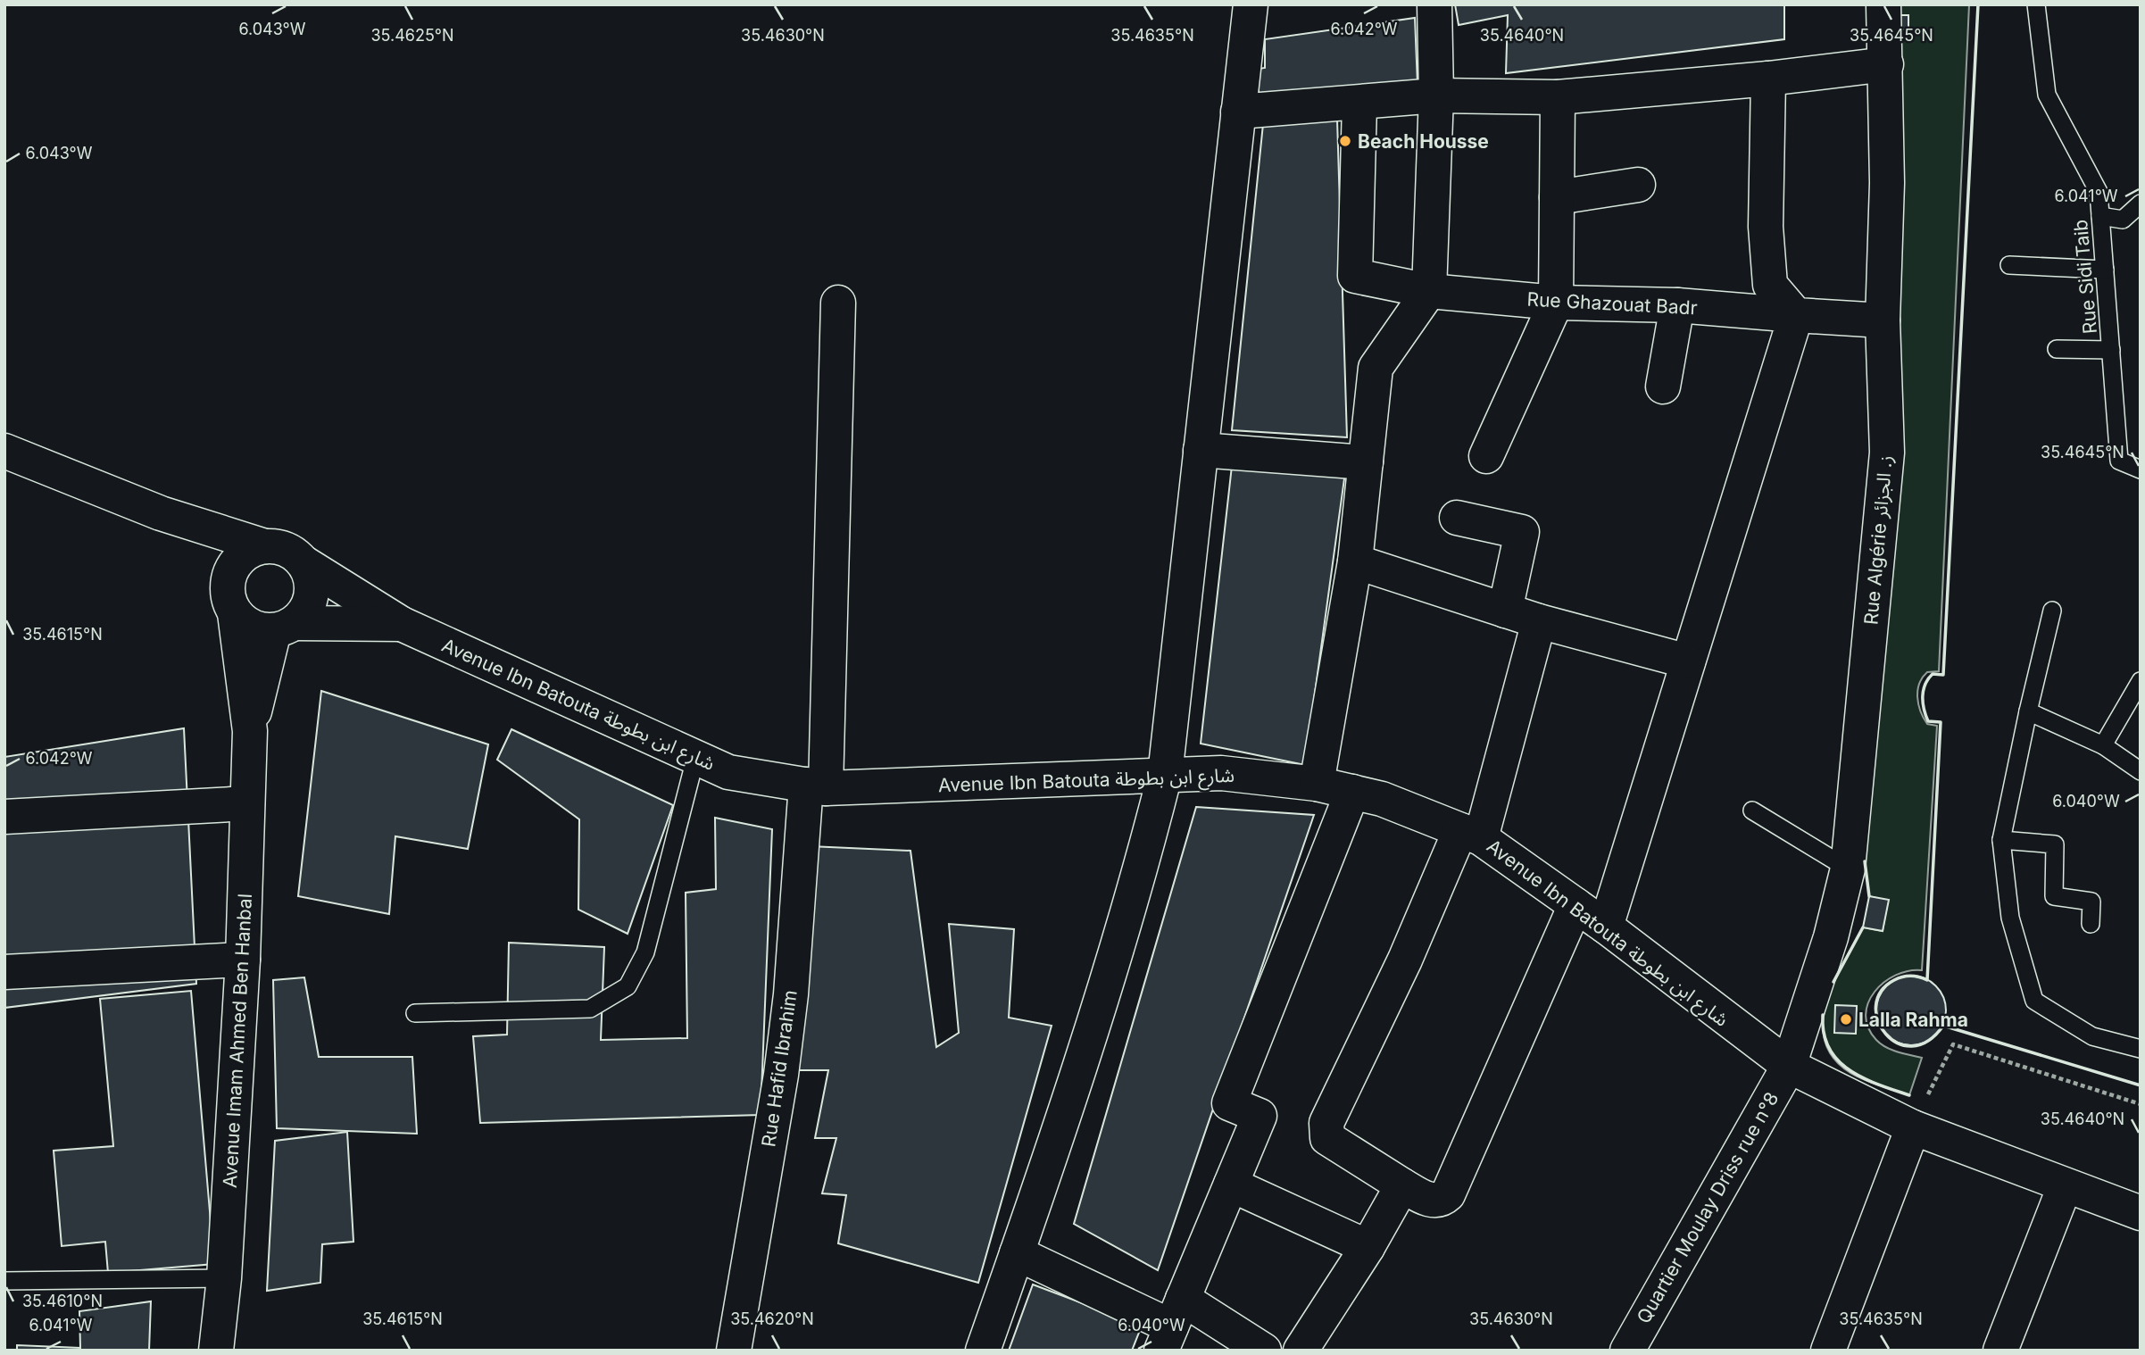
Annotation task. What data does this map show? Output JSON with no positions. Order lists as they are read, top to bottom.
{
  "streets": {
    "street": [
      "Rue Ghazouat Badr",
      "Rue Algérie ز. الجزائر",
      "Avenue Ibn Batouta شارع ابن بطوطة",
      "Avenue Imam Ahmed Ben Hanbal",
      "Rue Hafid Ibrahim",
      "Quartier Moulay Driss rue n°8"
    ],
    "lane": ["Rue Sidi Taib"]
  },
  "crossings": [
    ["Rue Ghazouat Badr", "Rue Algérie ز. الجزائر"],
    ["Rue Algérie ز. الجزائر", "Avenue Ibn Batouta شارع ابن بطوطة"],
    ["Rue Algérie ز. الجزائر", "Quartier Moulay Driss rue n°8"],
    ["Avenue Ibn Batouta شارع ابن بطوطة", "Avenue Imam Ahmed Ben Hanbal"],
    ["Avenue Ibn Batouta شارع ابن بطوطة", "Rue Hafid Ibrahim"],
    ["Avenue Ibn Batouta شارع ابن بطوطة", "Quartier Moulay Driss rue n°8"]
  ],
  "places": ["Beach Housse", "Lalla Rahma"],
  "coordinates": [
    "6.043°W",
    "6.042°W",
    "35.4625°N",
    "35.4630°N",
    "35.4635°N",
    "35.4640°N",
    "35.4645°N",
    "6.041°W",
    "35.4615°N",
    "6.040°W",
    "35.4610°N",
    "35.4620°N"
  ]
}
